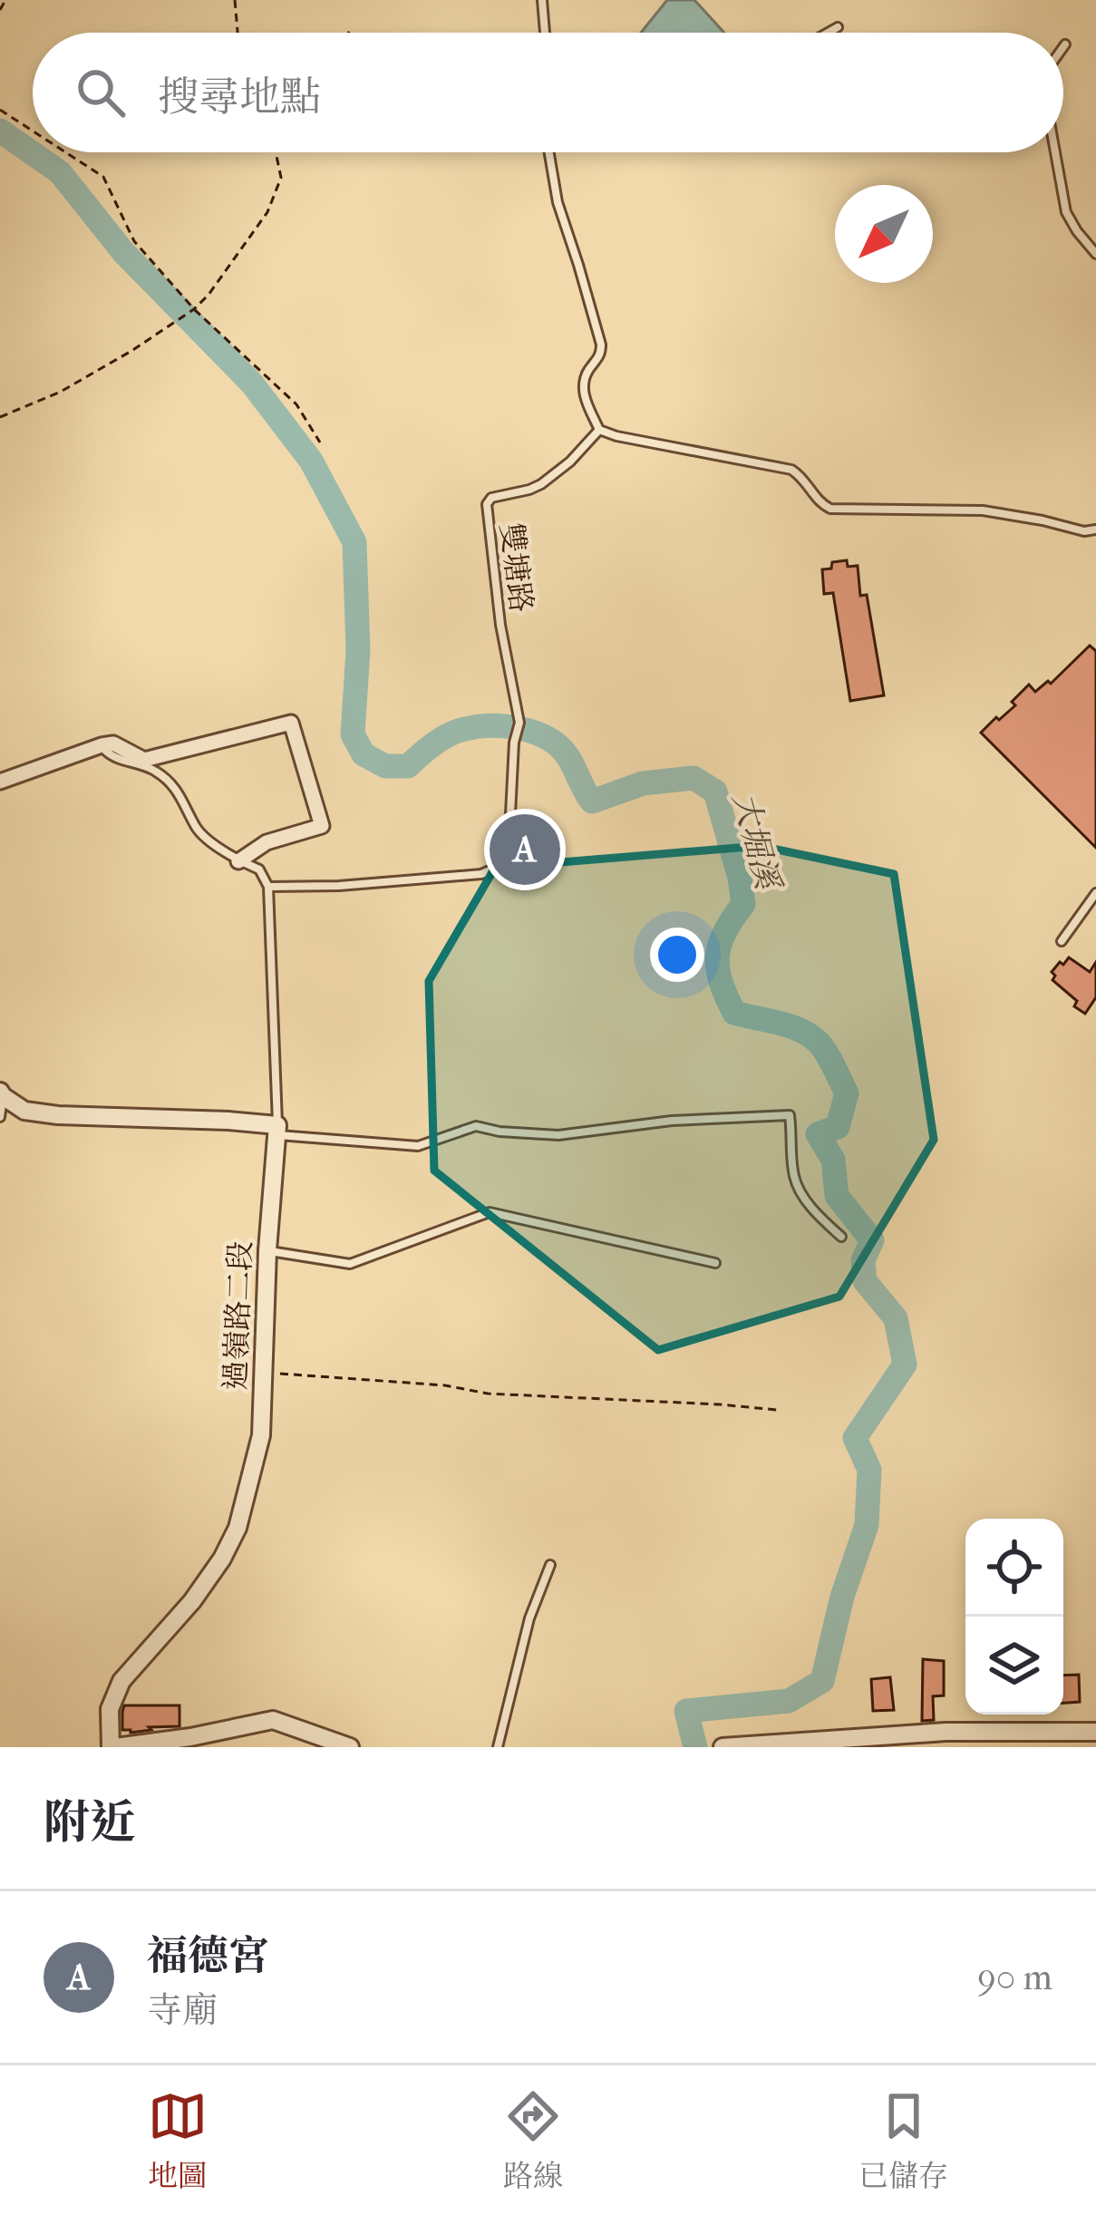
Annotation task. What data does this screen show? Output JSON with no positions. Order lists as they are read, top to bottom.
{
  "streets": {
    "street": ["過嶺路二段"],
    "lane": ["雙塘路"]
  },
  "water": ["大堀溪"],
  "north": "bottom left",
  "page": {
    "search": "搜尋地點",
    "pins": "A",
    "heading": "附近",
    "list": [
      {
        "mark": "A",
        "name": "福德宮",
        "note": "寺廟",
        "value": "90 m"
      }
    ],
    "nav": ["地圖", "路線", "已儲存"]
  }
}
